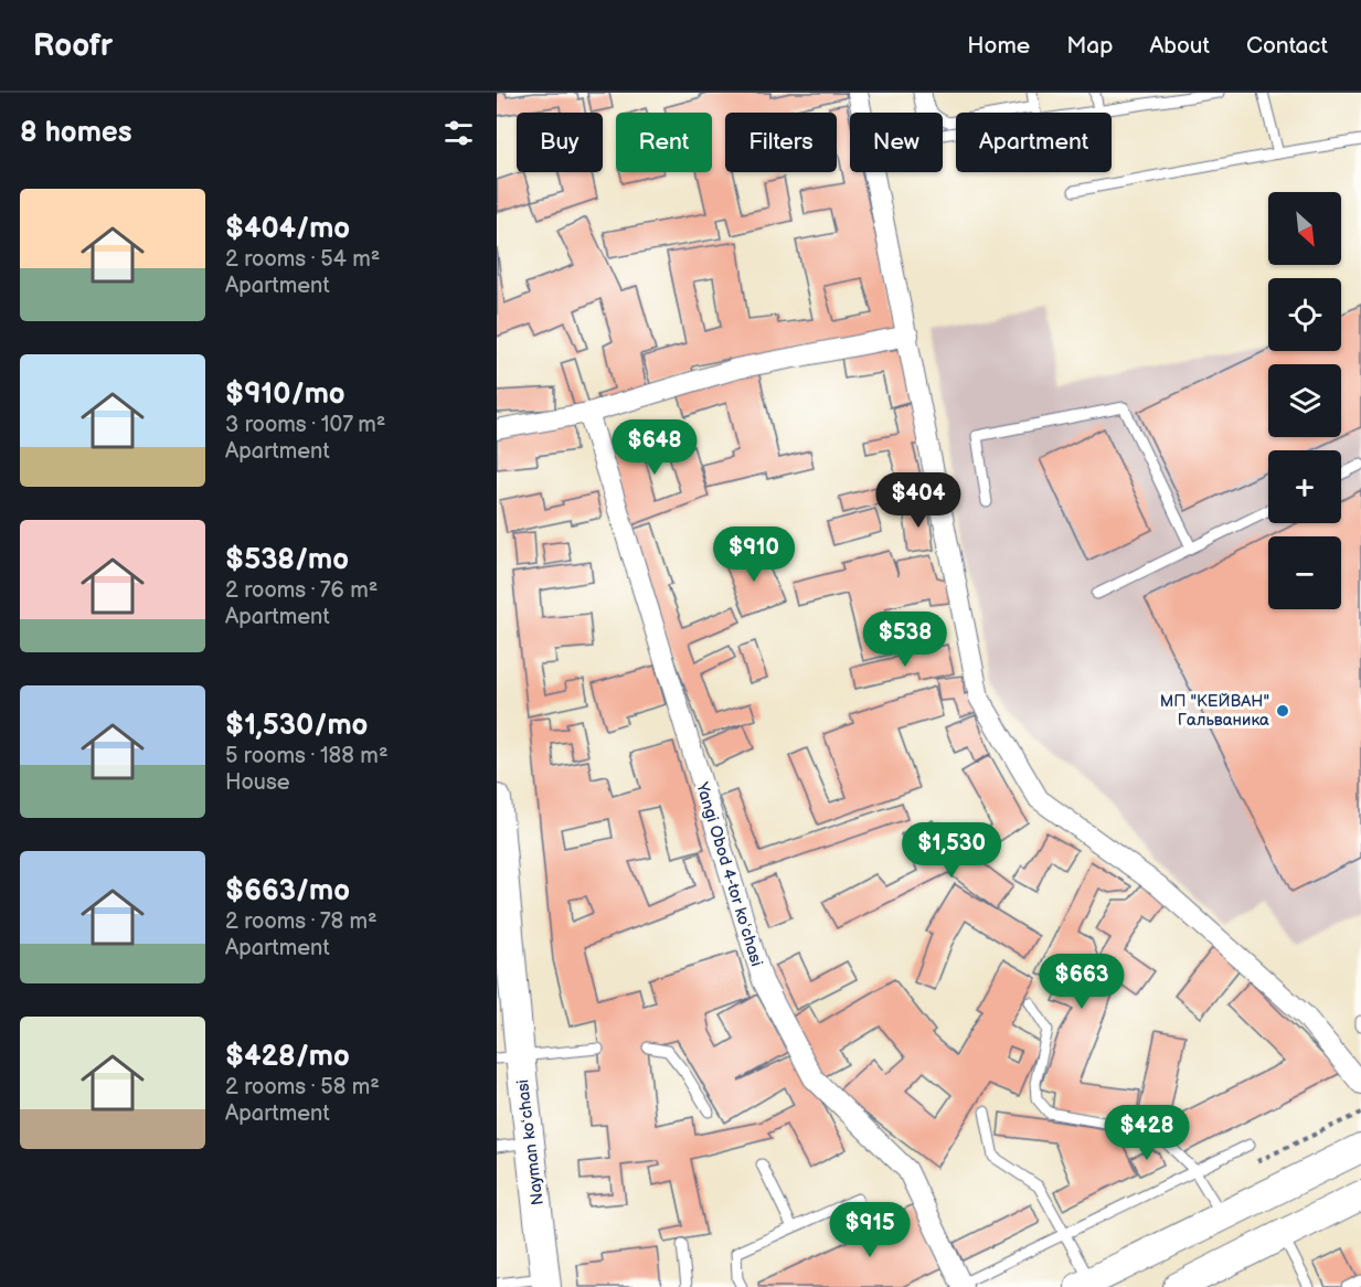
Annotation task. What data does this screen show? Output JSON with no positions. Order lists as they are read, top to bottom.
{
  "streets": {
    "main road": ["Nayman koʻchasi"],
    "street": ["Yangi Obod 4-tor koʻchasi"]
  },
  "places": ["МП \"КЕЙВАН\" Гальваника"],
  "north": "bottom right",
  "page": {
    "header": "Roofr",
    "nav": [
      "Home",
      "Map",
      "About",
      "Contact"
    ],
    "heading": "8 homes",
    "chip": [
      "Buy",
      "Rent",
      "Filters",
      "New",
      "Apartment"
    ],
    "list": [
      {
        "name": "$404/mo",
        "note": "2 rooms · 54 m² · Apartment"
      },
      {
        "name": "$910/mo",
        "note": "3 rooms · 107 m² · Apartment"
      },
      {
        "name": "$538/mo",
        "note": "2 rooms · 76 m² · Apartment"
      },
      {
        "name": "$1,530/mo",
        "note": "5 rooms · 188 m² · House"
      },
      {
        "name": "$663/mo",
        "note": "2 rooms · 78 m² · Apartment"
      },
      {
        "name": "$428/mo",
        "note": "2 rooms · 58 m² · Apartment"
      }
    ],
    "map_buttons": ["+", "−"],
    "price": [
      "$648",
      "$404",
      "$910",
      "$538",
      "$1,530",
      "$663",
      "$428",
      "$915"
    ]
  }
}
